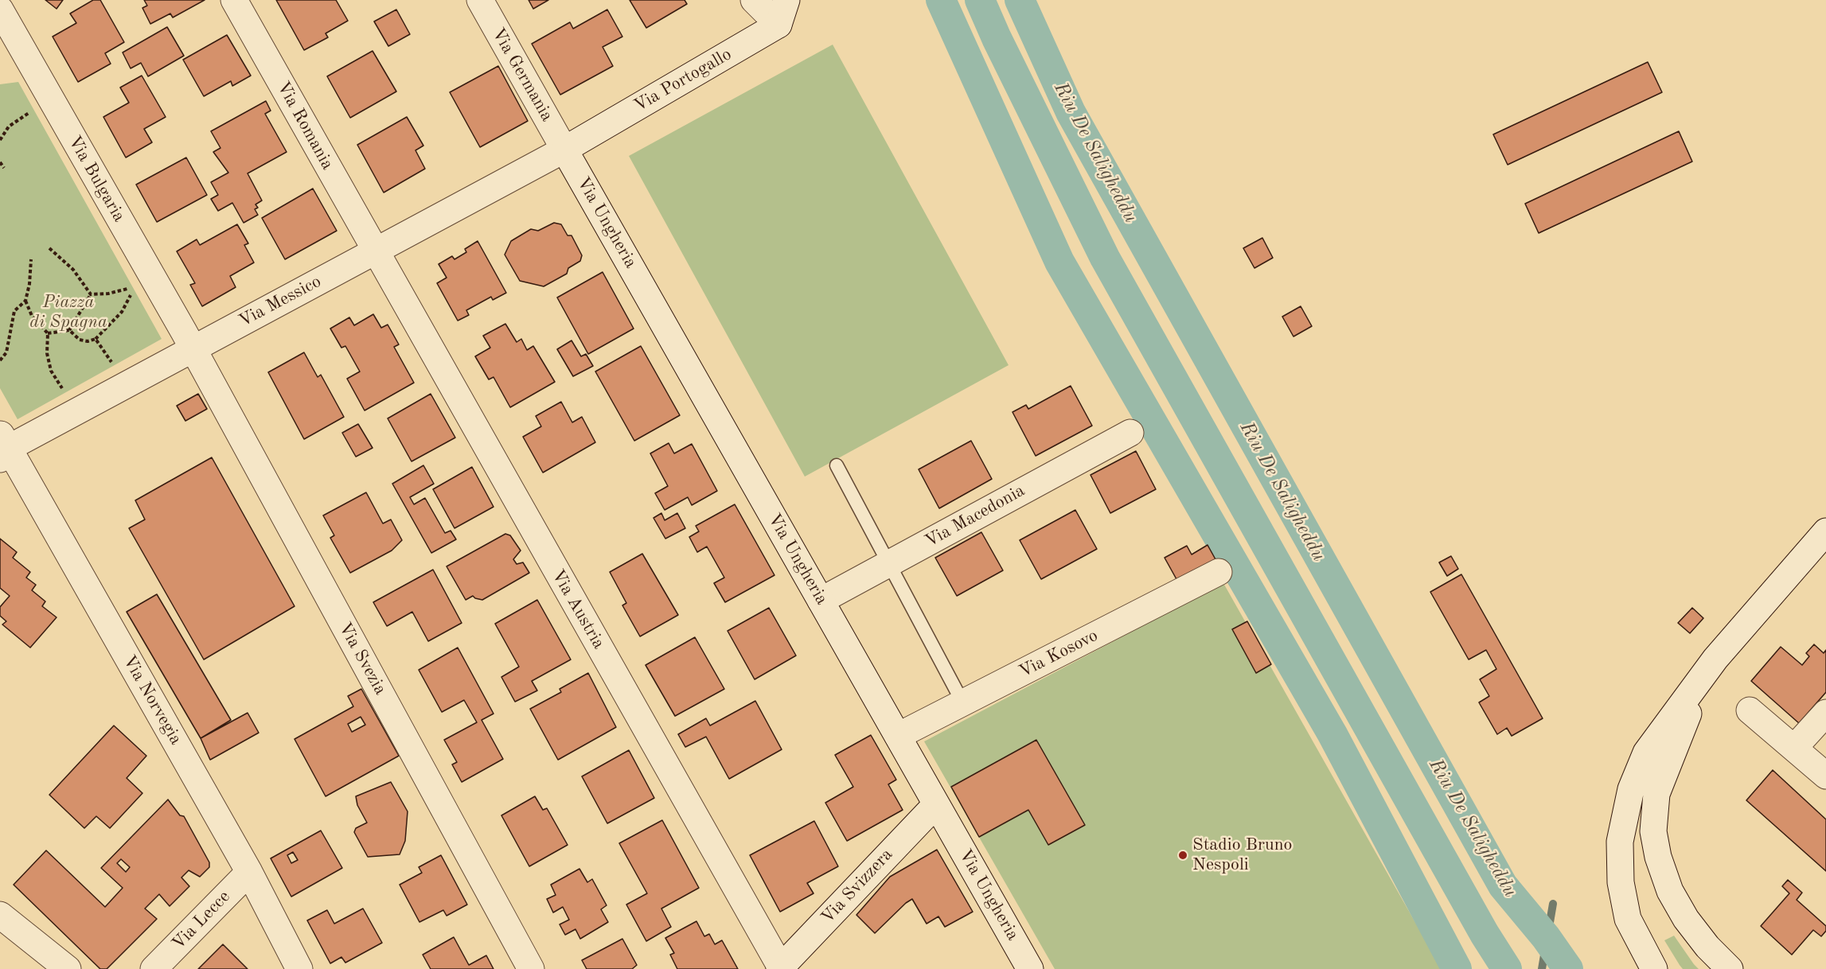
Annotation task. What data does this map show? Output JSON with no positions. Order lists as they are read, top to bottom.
{
  "streets": {
    "street": [
      "Via Germania",
      "Via Portogallo",
      "Via Romania",
      "Via Bulgaria",
      "Via Ungheria",
      "Via Messico",
      "Via Macedonia",
      "Via Austria",
      "Via Kosovo",
      "Via Svezia",
      "Via Norvegia",
      "Via Svizzera",
      "Via Lecce"
    ]
  },
  "crossings": [
    ["Via Germania", "Via Portogallo"],
    ["Via Germania", "Via Ungheria"],
    ["Via Germania", "Via Messico"],
    ["Via Portogallo", "Via Ungheria"],
    ["Via Portogallo", "Via Messico"],
    ["Via Romania", "Via Messico"],
    ["Via Romania", "Via Austria"],
    ["Via Bulgaria", "Via Messico"],
    ["Via Bulgaria", "Via Svezia"],
    ["Via Ungheria", "Via Messico"],
    ["Via Ungheria", "Via Macedonia"],
    ["Via Ungheria", "Via Kosovo"],
    ["Via Ungheria", "Via Svizzera"],
    ["Via Messico", "Via Austria"],
    ["Via Messico", "Via Svezia"],
    ["Via Messico", "Via Norvegia"],
    ["Via Austria", "Via Svizzera"],
    ["Via Norvegia", "Via Lecce"]
  ],
  "water": ["Riu De Saligheddu"],
  "parks": ["Piazza di Spagna"],
  "places": ["Stadio Bruno Nespoli"]
}
